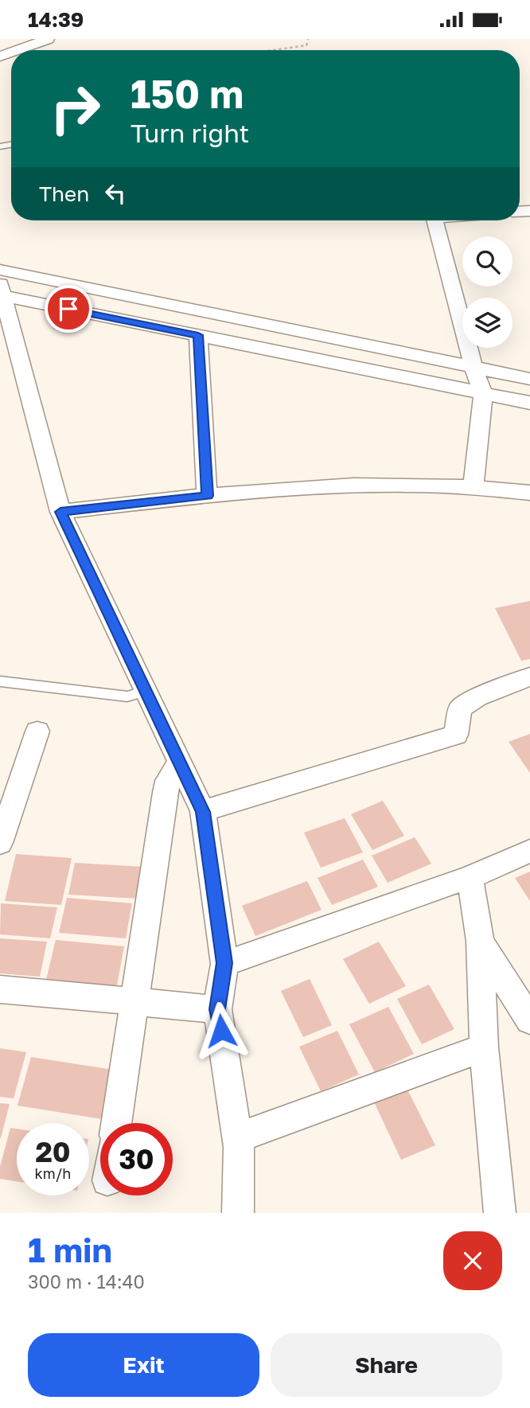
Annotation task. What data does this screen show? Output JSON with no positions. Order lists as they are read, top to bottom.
{
  "page": {
    "status": "14:39",
    "turn": ["150 m", "Turn right"],
    "then": "Then",
    "speed": "20 km/h",
    "limit": "30",
    "heading": ["1 min", "300 m · 14:40"],
    "buttons": ["Exit", "Share"]
  }
}
